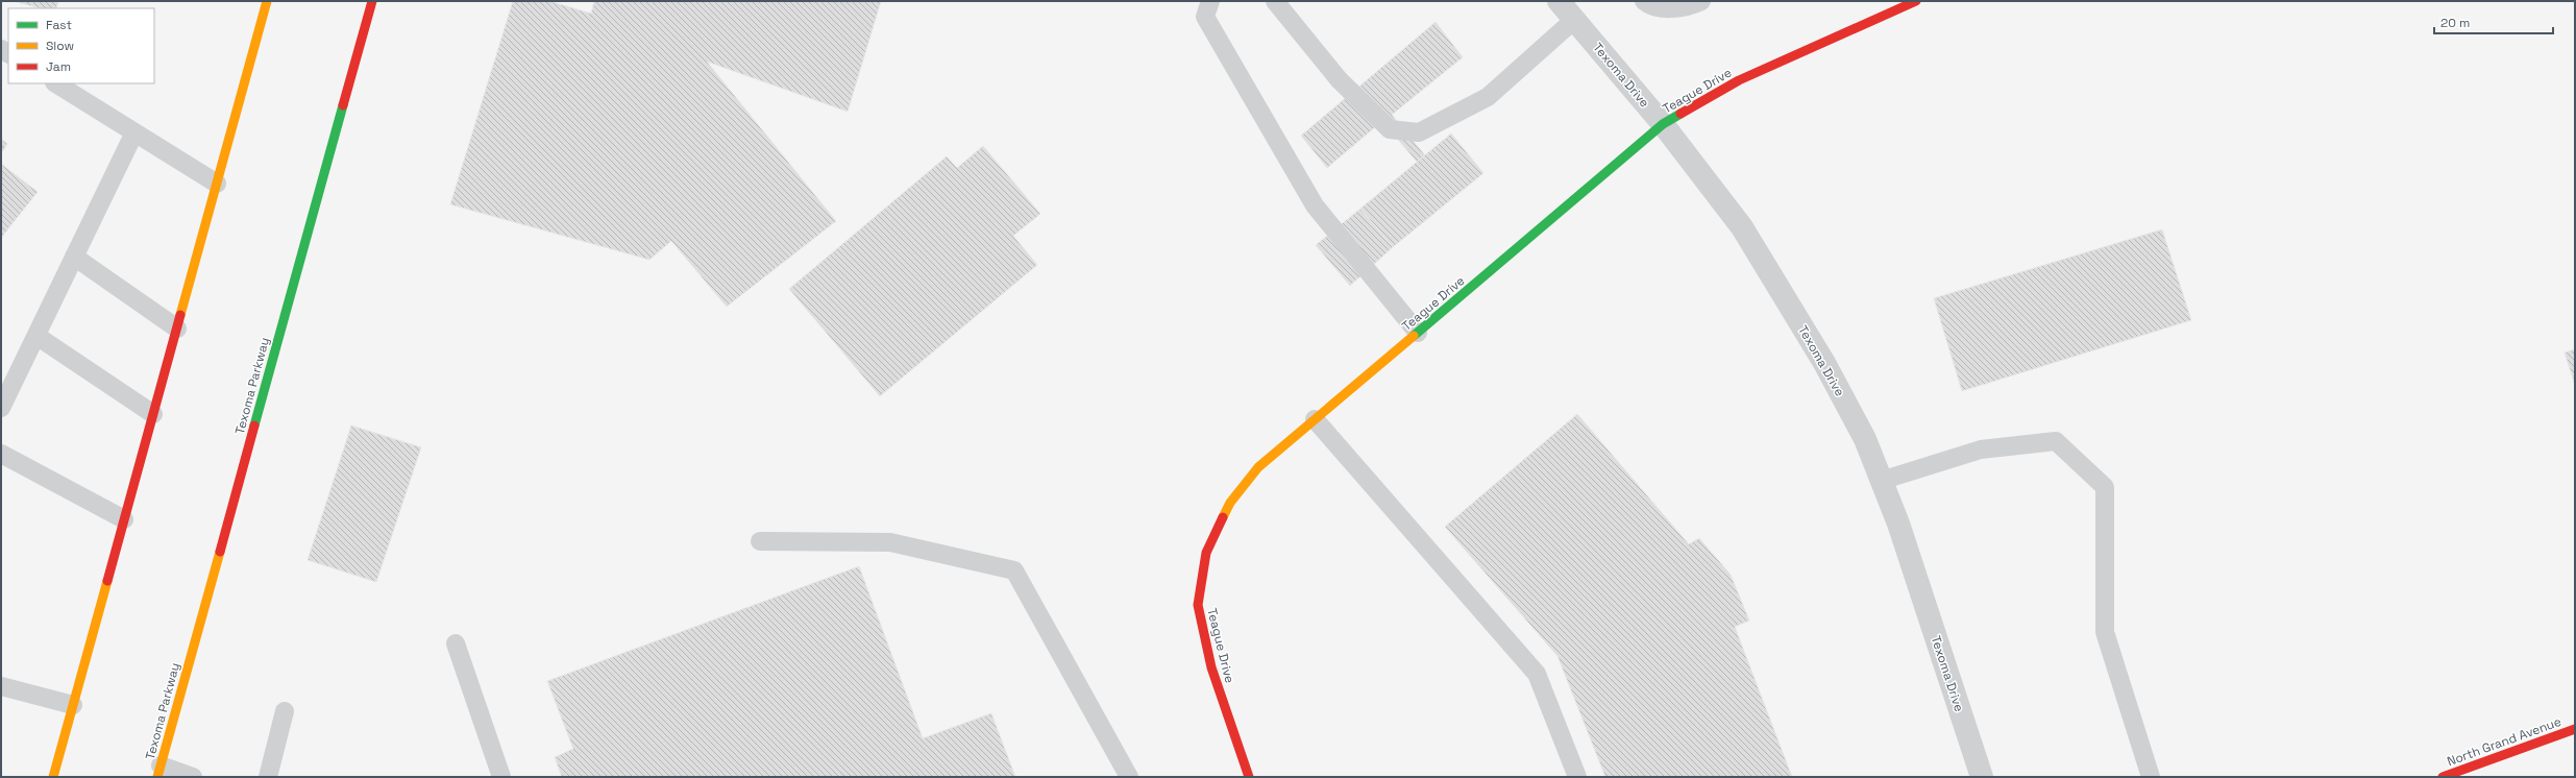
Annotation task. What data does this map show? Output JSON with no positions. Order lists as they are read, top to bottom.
{
  "streets": {
    "main road": ["Teague Drive", "Texoma Parkway", "North Grand Avenue"],
    "street": ["Texoma Drive"]
  },
  "crossings": [
    ["Texoma Drive", "Teague Drive"]
  ],
  "legend": ["Fast", "Slow", "Jam"],
  "scale_bar": "20 m"
}
